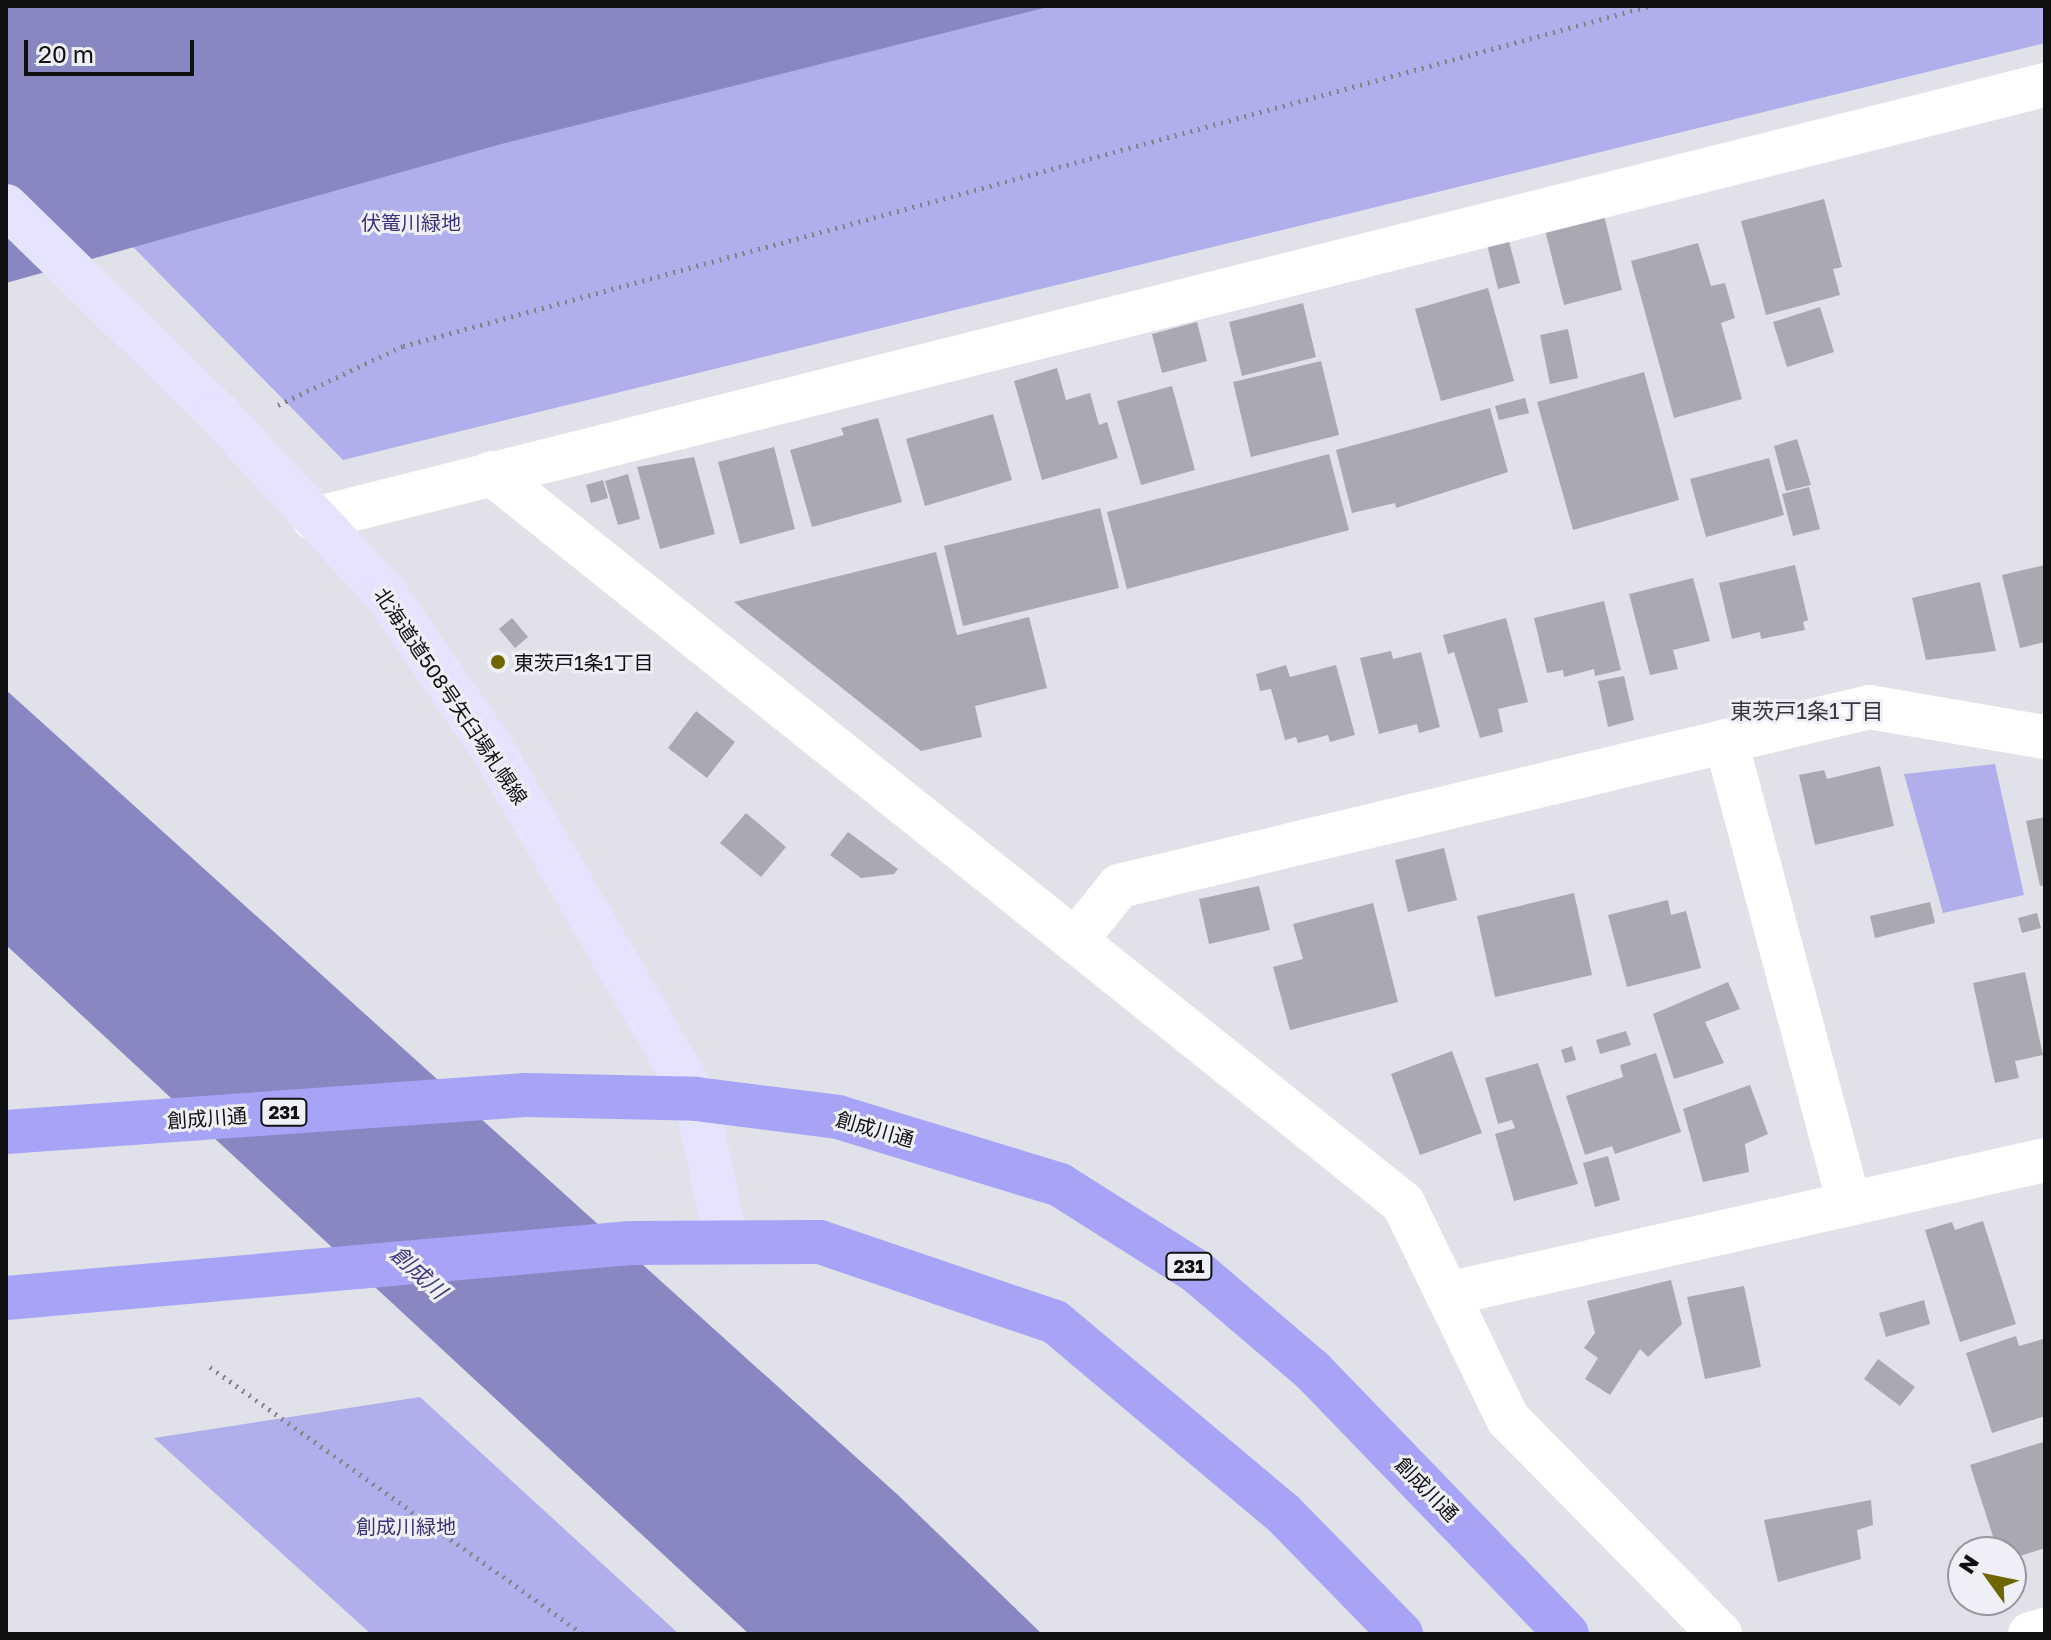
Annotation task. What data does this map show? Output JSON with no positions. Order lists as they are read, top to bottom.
{
  "streets": {
    "highway": ["231", "創成川通"],
    "main road": ["北海道道508号矢臼場札幌線"]
  },
  "crossings": [
    ["北海道道508号矢臼場札幌線", "創成川通"]
  ],
  "districts": ["東茨戸1条1丁目"],
  "water": ["創成川"],
  "parks": ["伏篭川緑地", "創成川緑地"],
  "places": ["東茨戸1条1丁目"],
  "scale_bar": "20 m",
  "north": "top left"
}
